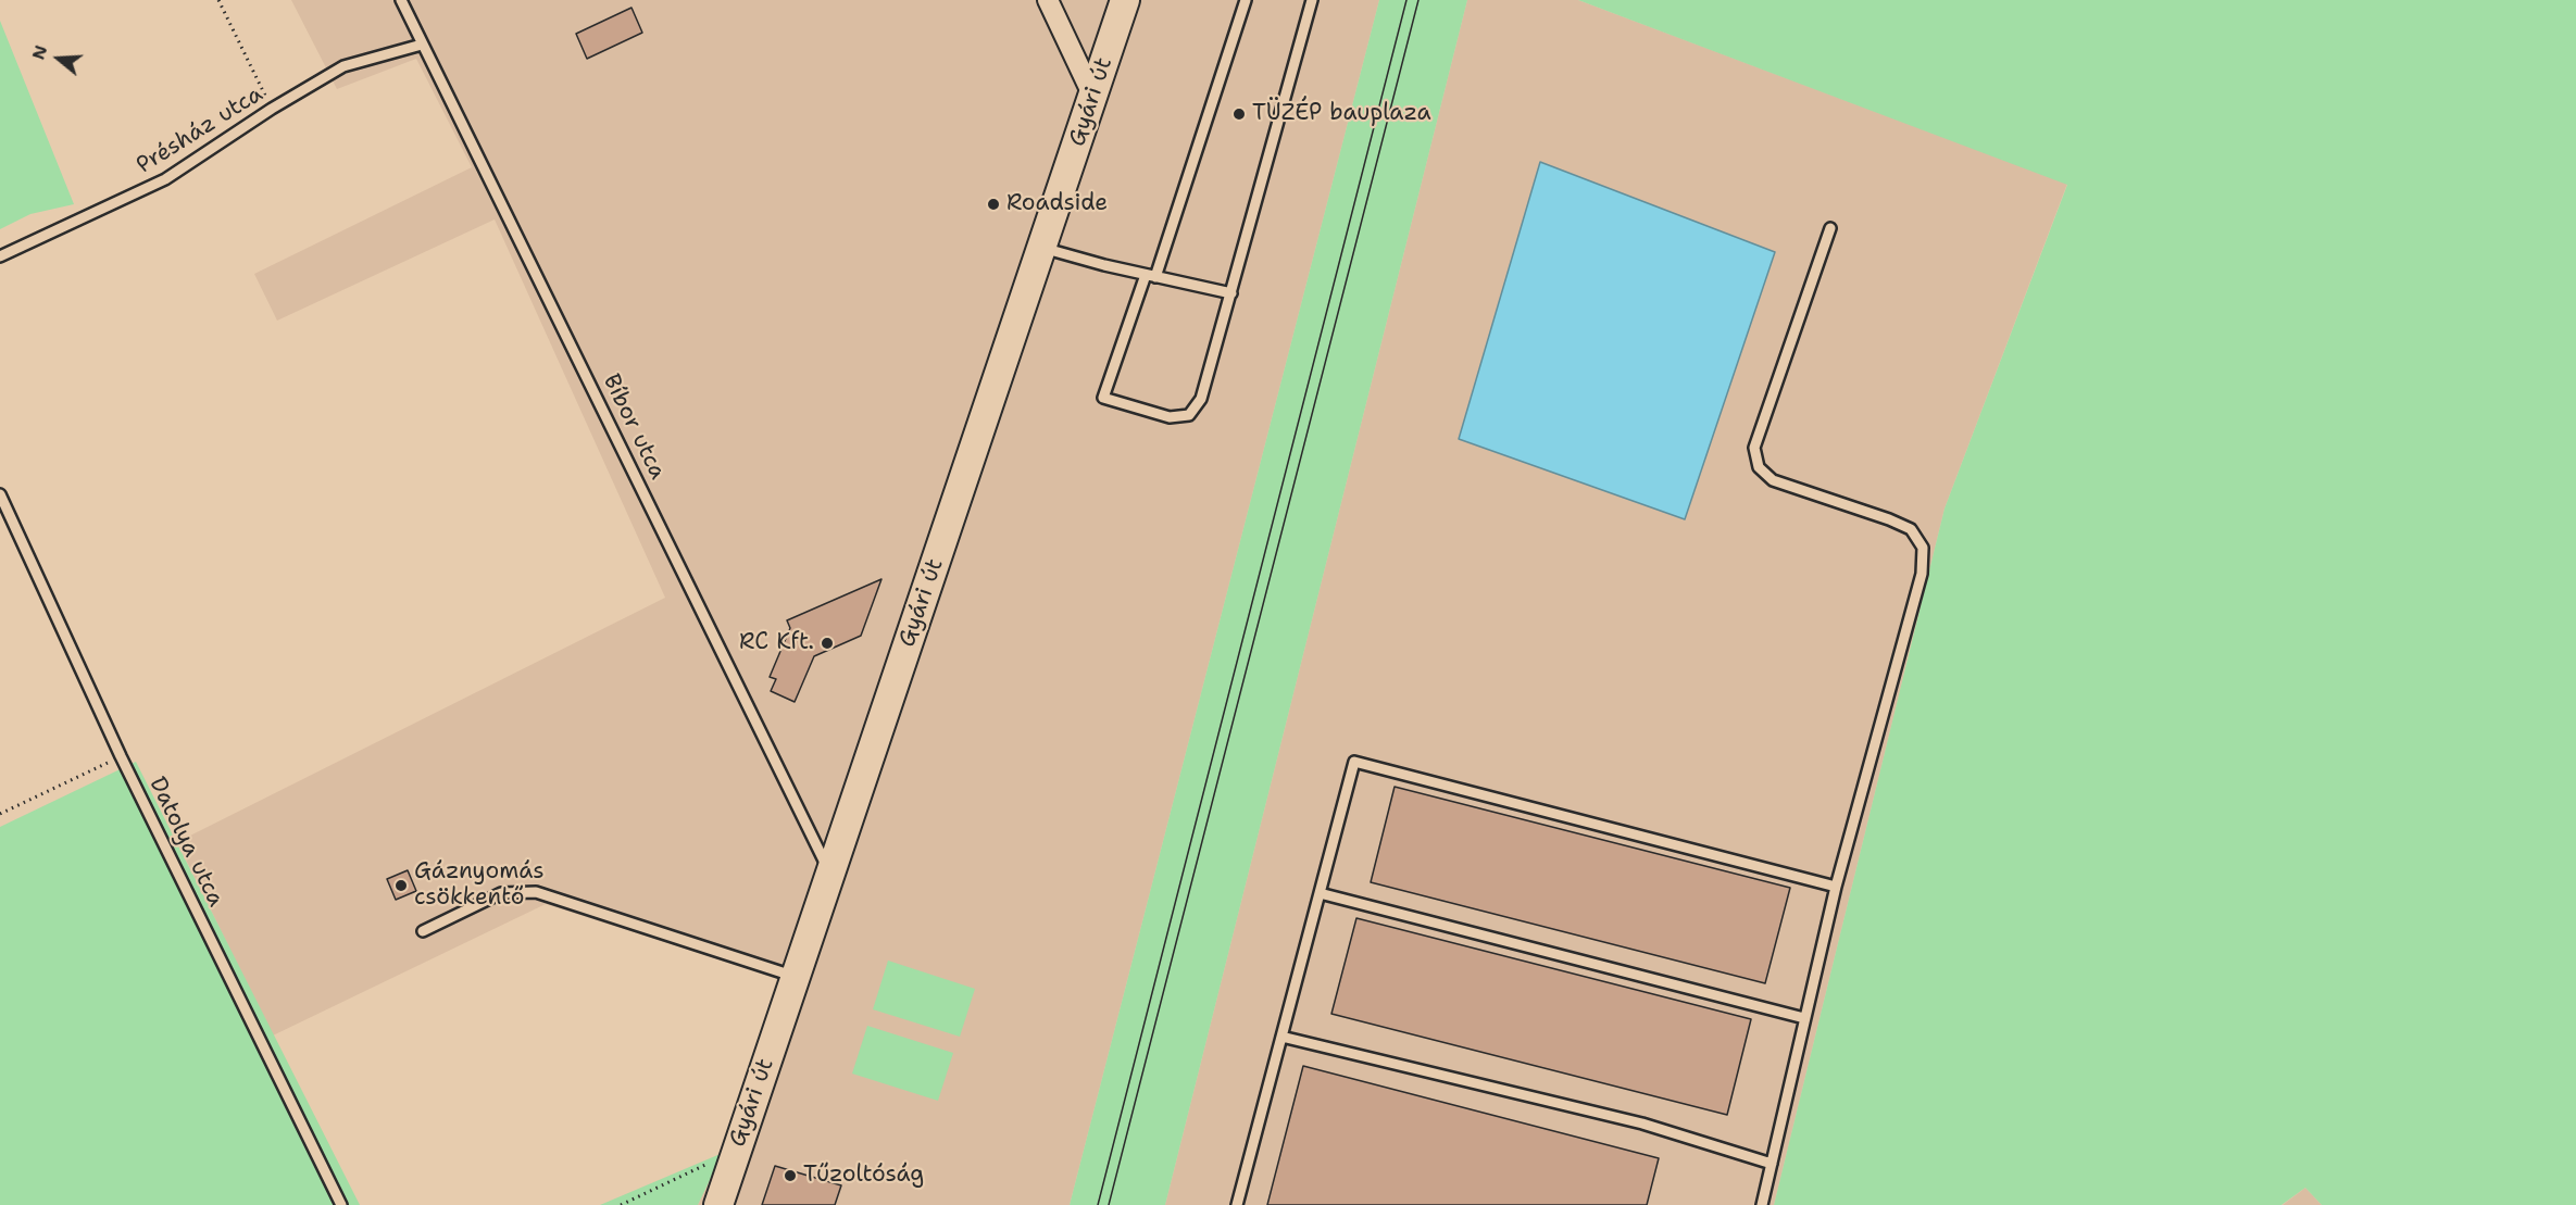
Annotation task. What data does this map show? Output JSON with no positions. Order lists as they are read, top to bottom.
{
  "streets": {
    "street": ["Gyári út"],
    "lane": ["Présház utca", "Bíbor utca", "Datolya utca"]
  },
  "crossings": [
    ["Gyári út", "Bíbor utca"],
    ["Présház utca", "Bíbor utca"]
  ],
  "places": [
    "TÜZÉP bauplaza",
    "Roadside",
    "RC Kft.",
    "Gáznyomás csökkentő",
    "Tűzoltóság"
  ],
  "north": "left"
}
